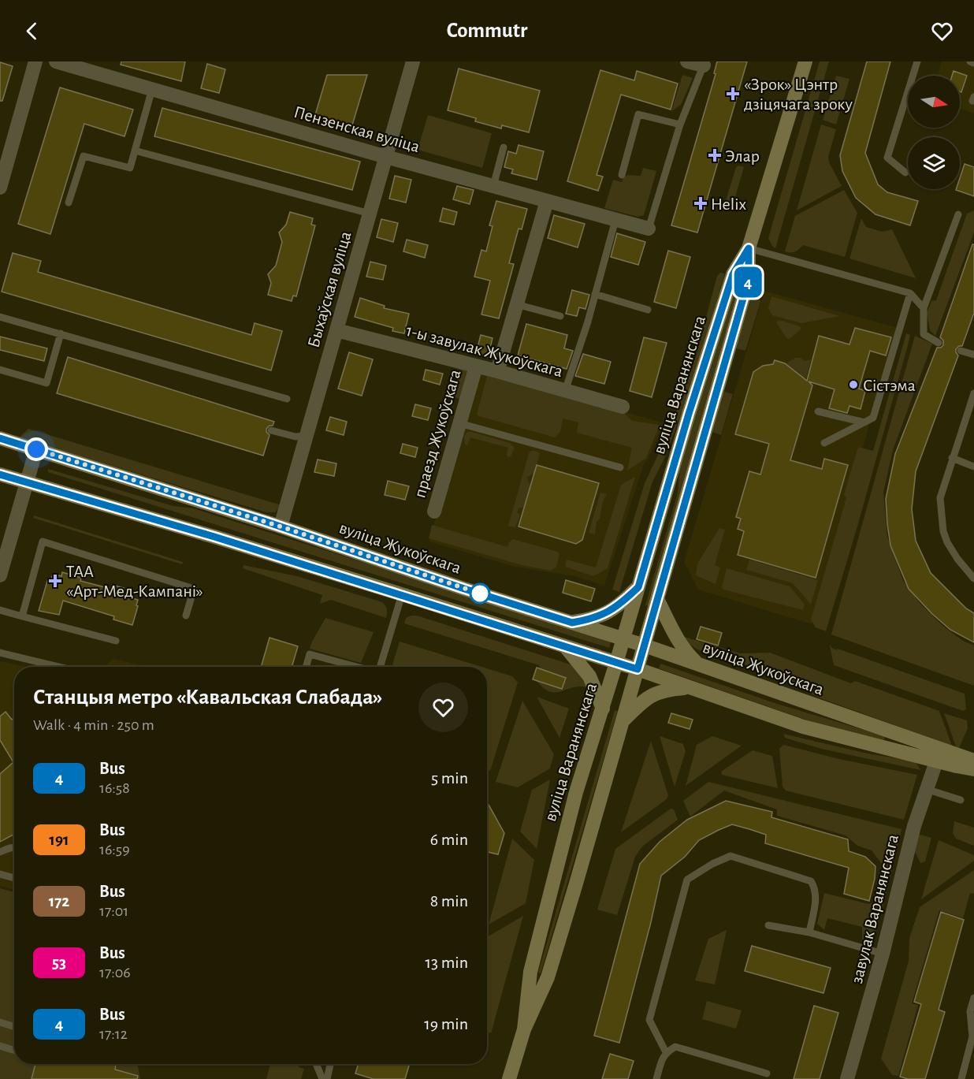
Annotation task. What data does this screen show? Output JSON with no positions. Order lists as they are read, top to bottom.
{
  "streets": {
    "main road": ["вуліца Варанянскага", "вуліца Жукоўскага"],
    "street": [
      "Пензенская вуліца",
      "Быхаўская вуліца",
      "1-ы завулак Жукоўскага",
      "праезд Жукоўскага",
      "завулак Варанянскага"
    ]
  },
  "crossings": [
    ["Пензенская вуліца", "Быхаўская вуліца"],
    ["Быхаўская вуліца", "1-ы завулак Жукоўскага"],
    ["Быхаўская вуліца", "вуліца Жукоўскага"],
    ["1-ы завулак Жукоўскага", "праезд Жукоўскага"],
    ["вуліца Варанянскага", "вуліца Жукоўскага"],
    ["вуліца Жукоўскага", "завулак Варанянскага"]
  ],
  "places": {
    "health": [
      "«Зрок» Цэнтр дзіцячага зроку",
      "Элар",
      "Helix",
      "ТАА «Арт-Мед-Кампані»"
    ],
    "other": ["Сістэма"]
  },
  "lines": ["bus line 4"],
  "north": "right",
  "page": {
    "header": "Commutr",
    "on_map": "4",
    "heading": ["Станцыя метро «Кавальская Слабада»", "Walk · 4 min · 250 m"],
    "list": [
      {
        "mark": "4",
        "name": "Bus",
        "note": "16:58",
        "value": "5 min"
      },
      {
        "mark": "191",
        "name": "Bus",
        "note": "16:59",
        "value": "6 min"
      },
      {
        "mark": "172",
        "name": "Bus",
        "note": "17:01",
        "value": "8 min"
      },
      {
        "mark": "53",
        "name": "Bus",
        "note": "17:06",
        "value": "13 min"
      },
      {
        "mark": "4",
        "name": "Bus",
        "note": "17:12",
        "value": "19 min"
      }
    ]
  }
}
